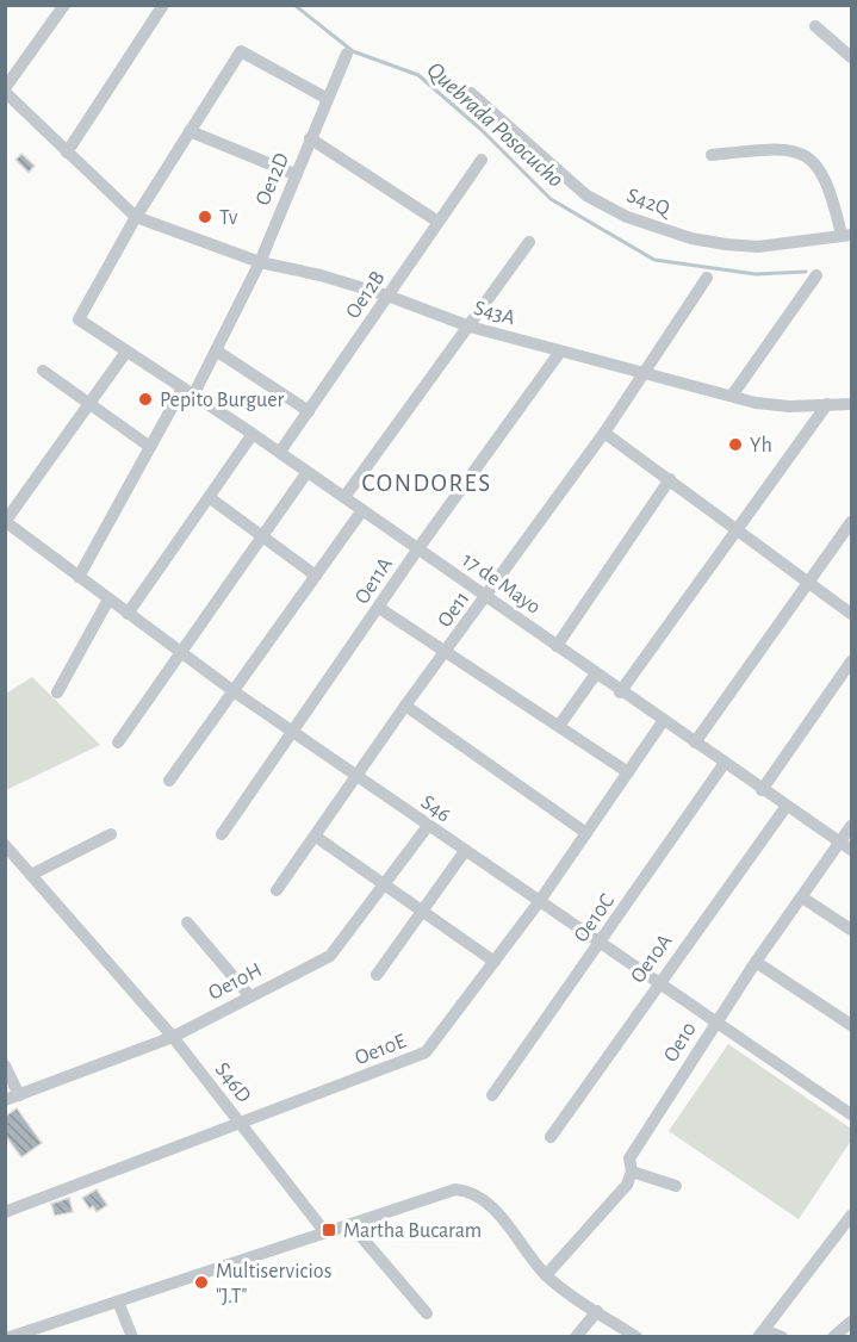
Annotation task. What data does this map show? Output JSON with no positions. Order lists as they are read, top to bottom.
{
  "streets": {
    "street": [
      "Oe12D",
      "S42Q",
      "Oe12B",
      "S43A",
      "Oe11A",
      "17 de Mayo",
      "Oe11",
      "S46",
      "Oe10C",
      "Oe10A",
      "Oe10H",
      "Oe10",
      "Oe10E",
      "S46D"
    ]
  },
  "crossings": [
    ["Oe12D", "S43A"],
    ["Oe12D", "17 de Mayo"],
    ["Oe12D", "S46"],
    ["Oe12B", "S43A"],
    ["Oe12B", "17 de Mayo"],
    ["S43A", "Oe11A"],
    ["S43A", "17 de Mayo"],
    ["S43A", "Oe11"],
    ["Oe11A", "17 de Mayo"],
    ["Oe11A", "S46"],
    ["17 de Mayo", "Oe11"],
    ["17 de Mayo", "Oe10C"],
    ["17 de Mayo", "Oe10A"],
    ["17 de Mayo", "Oe10"],
    ["17 de Mayo", "Oe10E"],
    ["Oe11", "S46"],
    ["S46", "Oe10C"],
    ["S46", "Oe10A"],
    ["S46", "Oe10H"],
    ["S46", "Oe10"],
    ["S46", "Oe10E"],
    ["Oe10H", "S46D"],
    ["Oe10E", "S46D"]
  ],
  "districts": ["CONDORES"],
  "water": ["Quebrada Posocucho"],
  "places": {
    "other": [
      "Tv",
      "Pepito Burguer",
      "Yh",
      "Multiservicios \"J.T\""
    ],
    "transit": ["Martha Bucaram"]
  }
}
